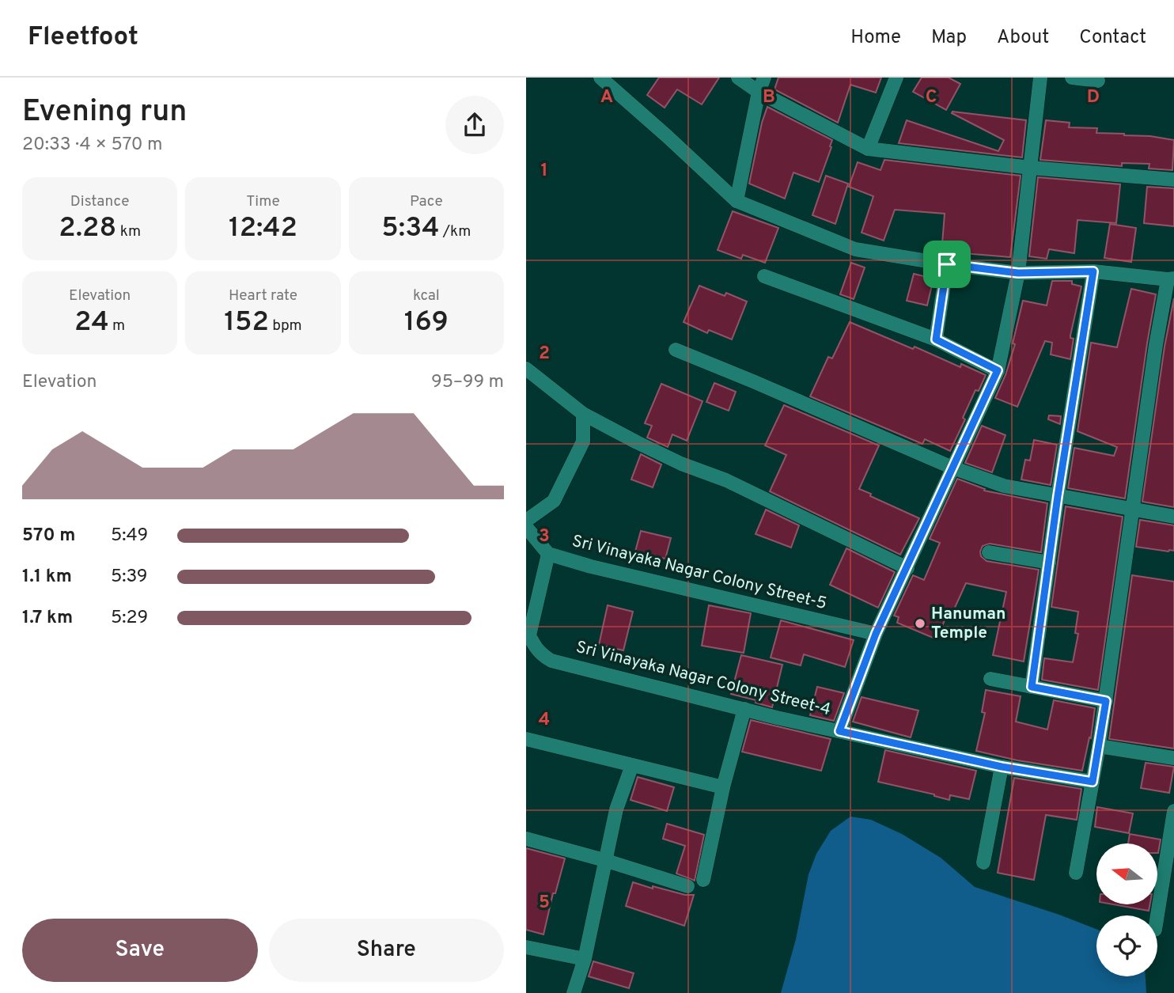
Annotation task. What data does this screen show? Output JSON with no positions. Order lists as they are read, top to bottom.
{
  "streets": {
    "street": ["Sri Vinayaka Nagar Colony Street-5", "Sri Vinayaka Nagar Colony Street-4"]
  },
  "crossings": [
    ["Sri Vinayaka Nagar Colony Street-5", "Sri Vinayaka Nagar Colony Street-4"]
  ],
  "places": ["Hanuman Temple"],
  "north": "left",
  "page": {
    "header": "Fleetfoot",
    "nav": [
      "Home",
      "Map",
      "About",
      "Contact"
    ],
    "heading": ["Evening run", "20:33 · 4 × 570 m"],
    "stats": [
      ["Distance", "2.28 km"],
      ["Time", "12:42"],
      ["Pace", "5:34 /km"],
      ["Elevation", "24 m"],
      ["Heart rate", "152 bpm"],
      ["kcal", "169"]
    ],
    "chart": ["Elevation", "95–99 m"],
    "list": [
      {
        "name": "570 m",
        "note": "5:49"
      },
      {
        "name": "1.1 km",
        "note": "5:39"
      },
      {
        "name": "1.7 km",
        "note": "5:29"
      }
    ],
    "buttons": ["Save", "Share"]
  },
  "grid": {
    "columns": [
      "A",
      "B",
      "C",
      "D"
    ],
    "rows": [
      "1",
      "2",
      "3",
      "4",
      "5"
    ]
  }
}
